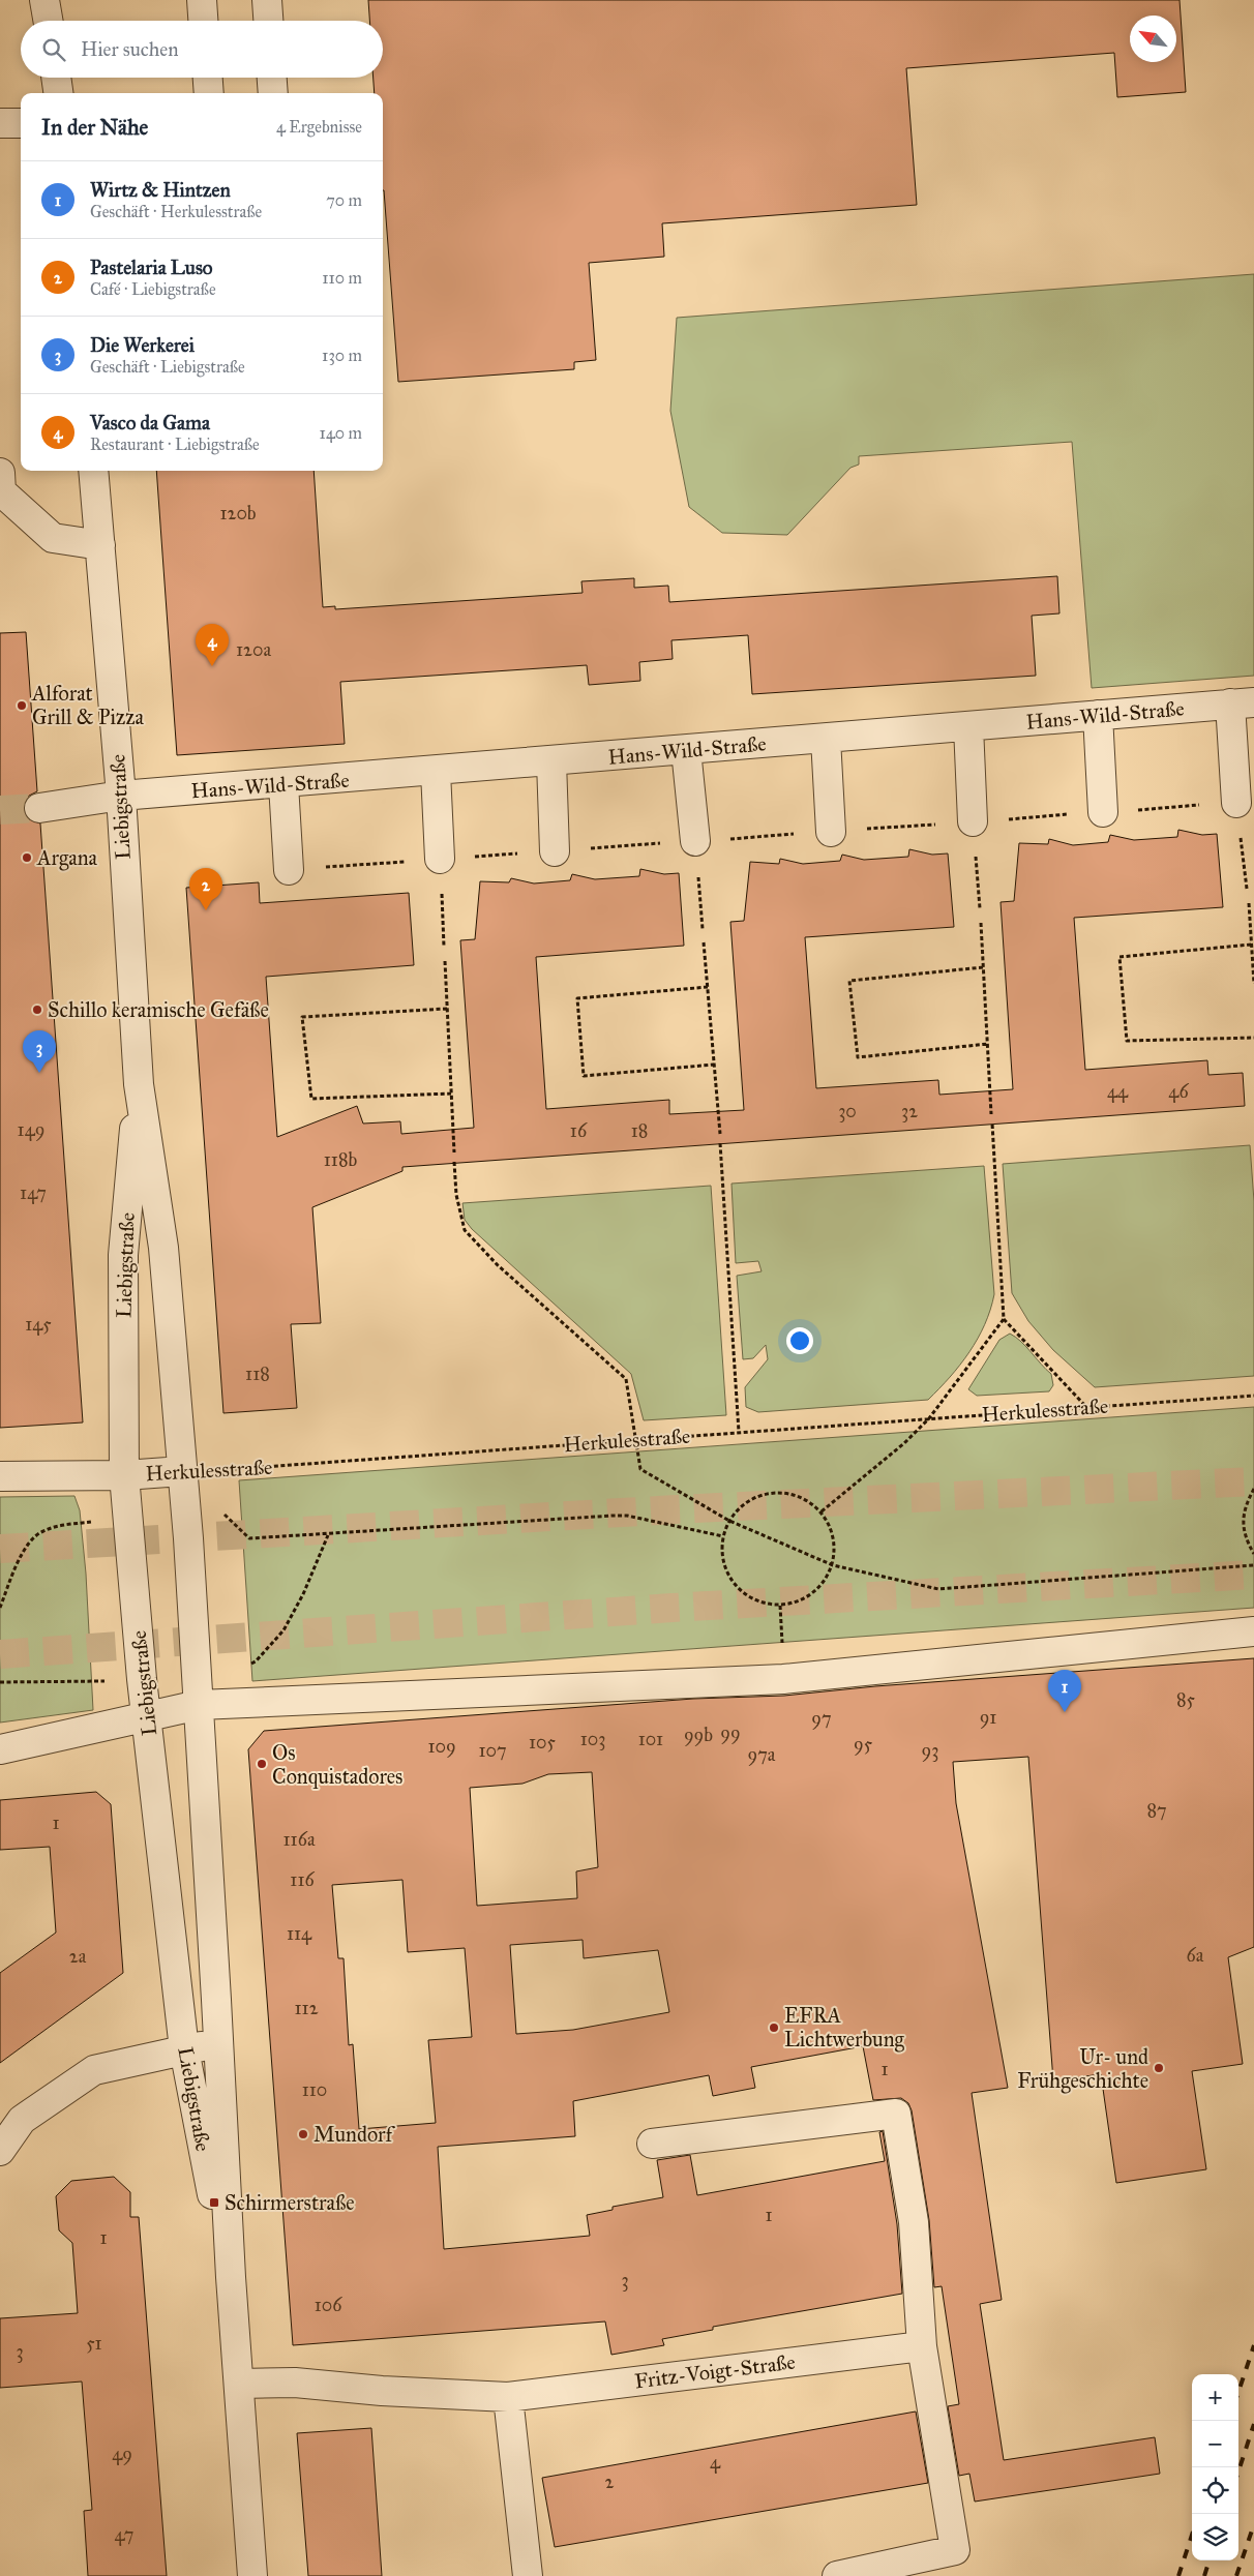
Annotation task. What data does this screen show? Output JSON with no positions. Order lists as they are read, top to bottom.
{
  "streets": {
    "street": [
      "Hans-Wild-Straße",
      "Liebigstraße",
      "Herkulesstraße",
      "Fritz-Voigt-Straße"
    ]
  },
  "crossings": [
    ["Hans-Wild-Straße", "Liebigstraße"],
    ["Liebigstraße", "Herkulesstraße"],
    ["Liebigstraße", "Fritz-Voigt-Straße"]
  ],
  "places": {
    "other": [
      "Alforat Grill & Pizza",
      "Argana",
      "Schillo keramische Gefäße",
      "Os Conquistadores",
      "EFRA Lichtwerbung",
      "Ur- und Frühgeschichte",
      "Mundorf"
    ],
    "transit": ["Schirmerstraße"]
  },
  "house_numbers": [
    "120b",
    "120a",
    "44",
    "46",
    "30",
    "32",
    "149",
    "16",
    "18",
    "118b",
    "147",
    "145",
    "118",
    "85",
    "91",
    "97",
    "99",
    "99b",
    "103",
    "101",
    "105",
    "95",
    "109",
    "107",
    "93",
    "97a",
    "87",
    "1",
    "116a",
    "116",
    "114",
    "6a",
    "2a",
    "112",
    "1",
    "110",
    "1",
    "1",
    "3",
    "106",
    "51",
    "3",
    "49",
    "4",
    "2",
    "47"
  ],
  "north": "top left",
  "page": {
    "search": "Hier suchen",
    "heading": ["In der Nähe", "4 Ergebnisse"],
    "list": [
      {
        "mark": "1",
        "name": "Wirtz & Hintzen",
        "note": "Geschäft · Herkulesstraße",
        "value": "70 m"
      },
      {
        "mark": "2",
        "name": "Pastelaria Luso",
        "note": "Café · Liebigstraße",
        "value": "110 m"
      },
      {
        "mark": "3",
        "name": "Die Werkerei",
        "note": "Geschäft · Liebigstraße",
        "value": "130 m"
      },
      {
        "mark": "4",
        "name": "Vasco da Gama",
        "note": "Restaurant · Liebigstraße",
        "value": "140 m"
      }
    ],
    "pins": [
      "4",
      "2",
      "3",
      "1"
    ],
    "map_buttons": ["+", "−"]
  }
}
